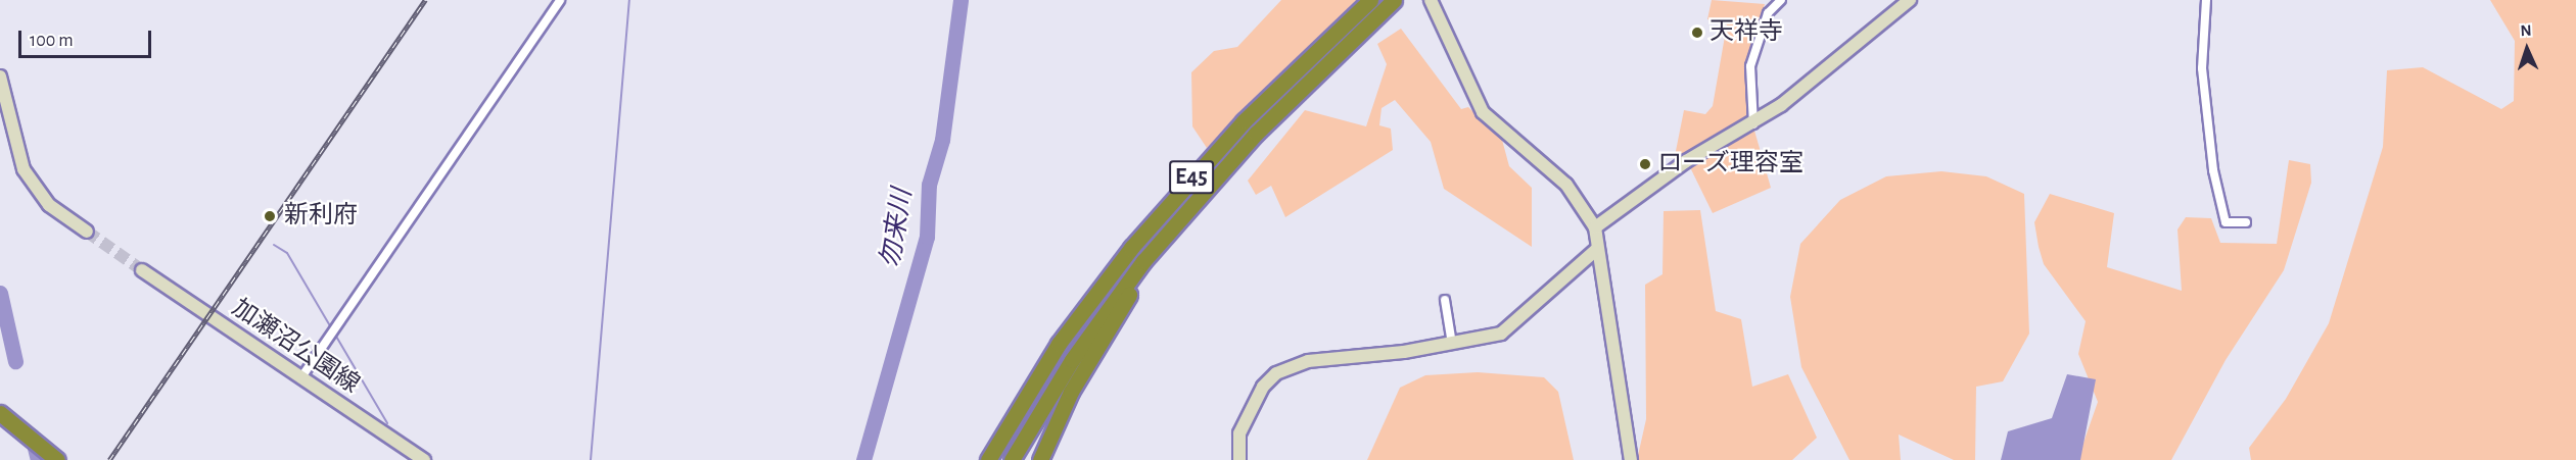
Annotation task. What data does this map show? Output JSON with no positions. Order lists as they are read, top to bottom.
{
  "streets": {
    "highway": ["E45"],
    "street": ["加瀬沼公園線"]
  },
  "water": ["勿来川"],
  "places": ["天祥寺", "ローズ理容室", "新利府"],
  "scale_bar": "100 m",
  "north": "top"
}
